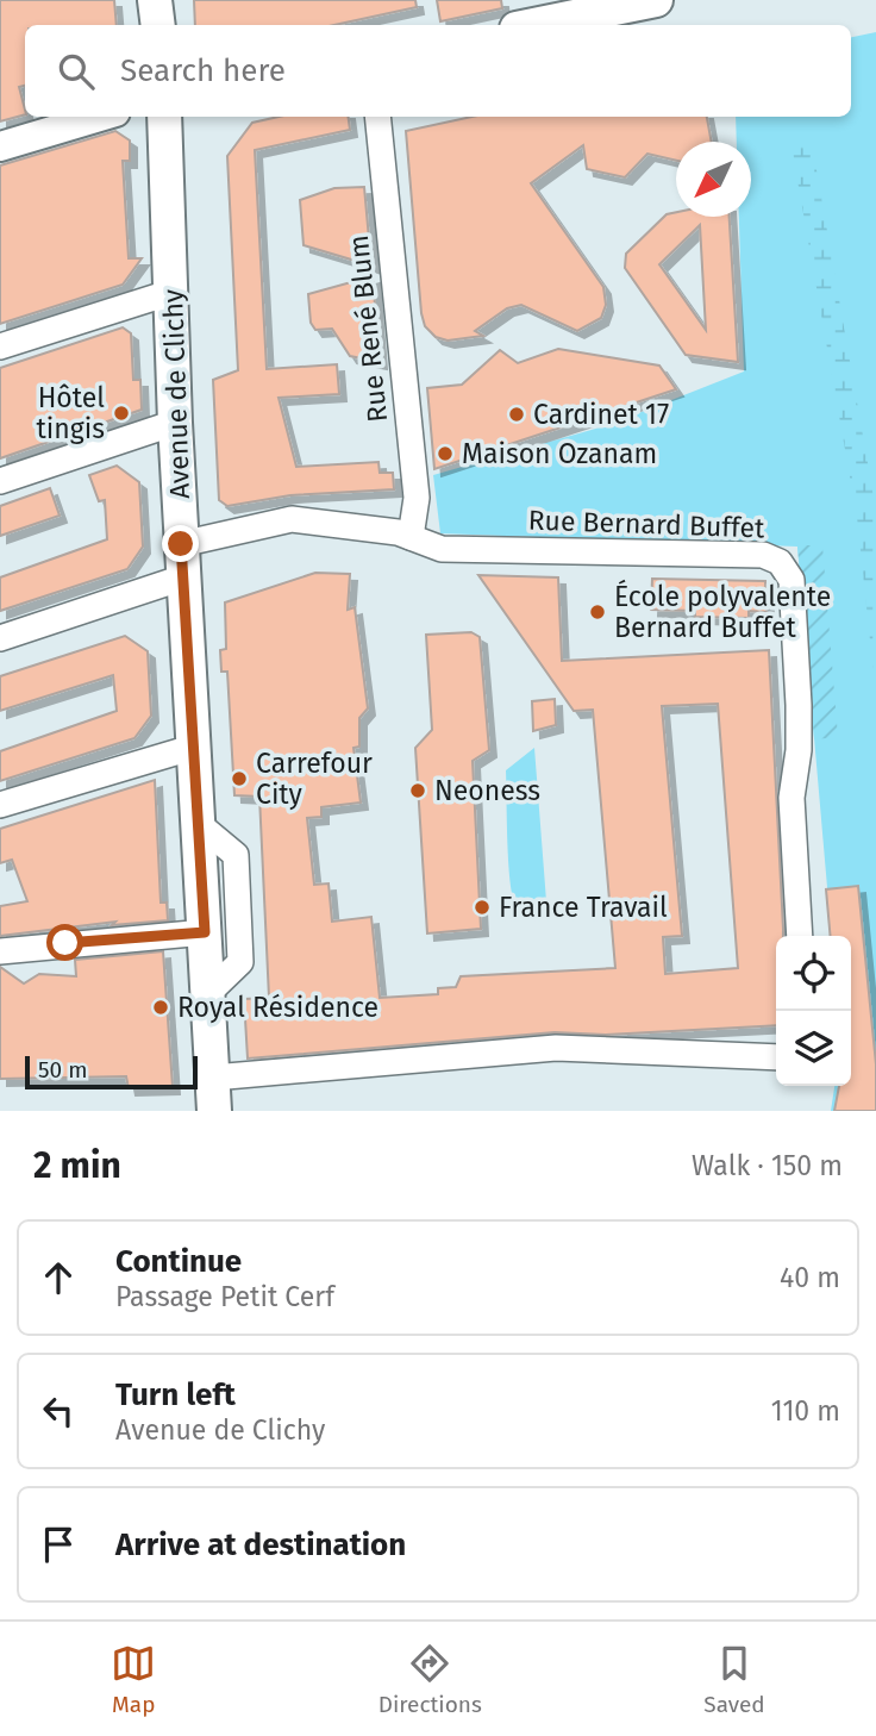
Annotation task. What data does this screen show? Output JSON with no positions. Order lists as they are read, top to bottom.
{
  "streets": {
    "main road": ["Avenue de Clichy"],
    "street": ["Rue René Blum", "Rue Bernard Buffet"]
  },
  "crossings": [
    ["Rue René Blum", "Rue Bernard Buffet"],
    ["Avenue de Clichy", "Rue Bernard Buffet"]
  ],
  "places": [
    "Hôtel tingis",
    "Cardinet 17",
    "Maison Ozanam",
    "École polyvalente Bernard Buffet",
    "Carrefour City",
    "Neoness",
    "France Travail",
    "Royal Résidence"
  ],
  "scale_bar": "50 m",
  "north": "bottom left",
  "page": {
    "search": "Search here",
    "scale": "50 m",
    "heading": ["2 min", "Walk · 150 m"],
    "list": [
      ["Continue", "Passage Petit Cerf", "40 m"],
      ["Turn left", "Avenue de Clichy", "110 m"],
      "Arrive at destination"
    ],
    "nav": ["Map", "Directions", "Saved"]
  }
}
